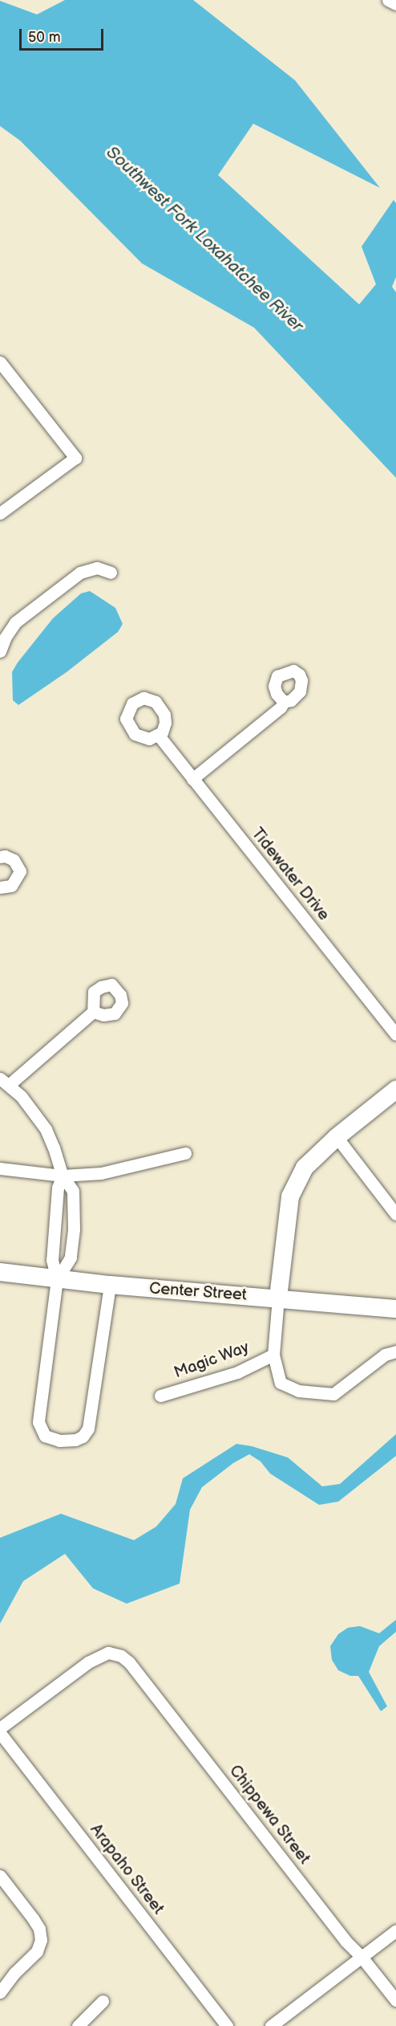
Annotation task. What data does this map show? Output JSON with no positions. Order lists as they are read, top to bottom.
{
  "streets": {
    "street": [
      "Tidewater Drive",
      "Center Street",
      "Magic Way",
      "Chippewa Street",
      "Arapaho Street"
    ]
  },
  "water": ["Southwest Fork Loxahatchee River"],
  "scale_bar": "50 m"
}
